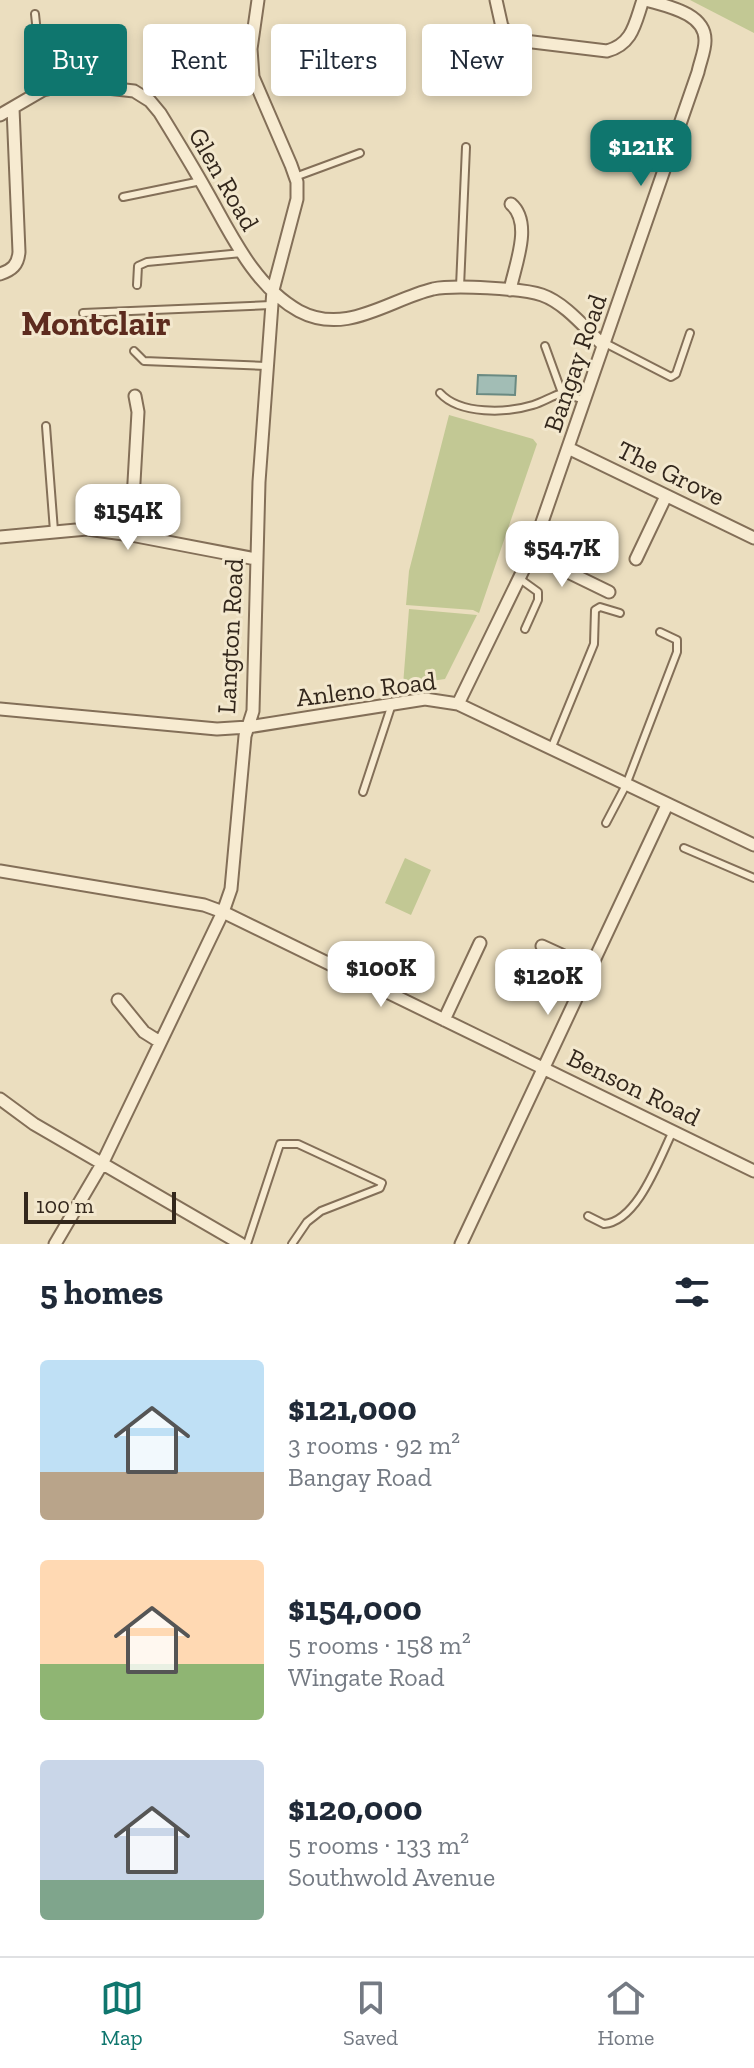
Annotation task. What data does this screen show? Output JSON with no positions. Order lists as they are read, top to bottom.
{
  "streets": {
    "street": [
      "Glen Road",
      "Bangay Road",
      "The Grove",
      "Langton Road",
      "Anleno Road",
      "Benson Road"
    ]
  },
  "crossings": [
    ["Glen Road", "Bangay Road"],
    ["Glen Road", "Langton Road"],
    ["Bangay Road", "The Grove"],
    ["Bangay Road", "Anleno Road"],
    ["Langton Road", "Anleno Road"],
    ["Langton Road", "Benson Road"]
  ],
  "districts": ["Montclair"],
  "scale_bar": "100 m",
  "page": {
    "chip": [
      "Buy",
      "Rent",
      "Filters",
      "New"
    ],
    "price": [
      "$121K",
      "$154K",
      "$54.7K",
      "$100K",
      "$120K"
    ],
    "scale": "100 m",
    "heading": "5 homes",
    "list": [
      {
        "name": "$121,000",
        "note": "3 rooms · 92 m² · Bangay Road"
      },
      {
        "name": "$154,000",
        "note": "5 rooms · 158 m² · Wingate Road"
      },
      {
        "name": "$120,000",
        "note": "5 rooms · 133 m² · Southwold Avenue"
      }
    ],
    "tabs": ["Map", "Saved", "Home"]
  }
}
